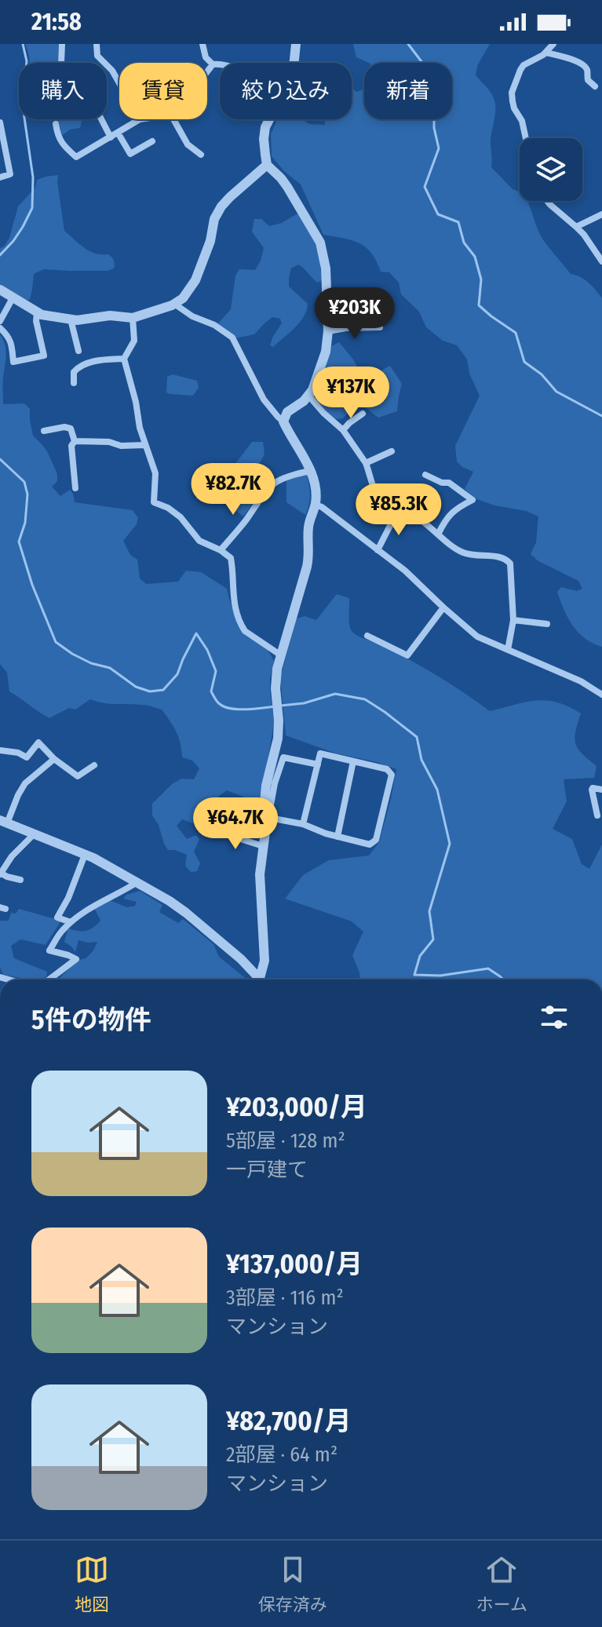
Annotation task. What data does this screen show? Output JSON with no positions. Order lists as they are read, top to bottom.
{
  "page": {
    "status": "21:58",
    "chip": [
      "購入",
      "賃貸",
      "絞り込み",
      "新着"
    ],
    "price": [
      "¥203K",
      "¥137K",
      "¥82.7K",
      "¥85.3K",
      "¥64.7K"
    ],
    "heading": "5件の物件",
    "list": [
      {
        "name": "¥203,000/月",
        "note": "5部屋 · 128 m² · 一戸建て"
      },
      {
        "name": "¥137,000/月",
        "note": "3部屋 · 116 m² · マンション"
      },
      {
        "name": "¥82,700/月",
        "note": "2部屋 · 64 m² · マンション"
      }
    ],
    "tabs": ["地図", "保存済み", "ホーム"]
  }
}
